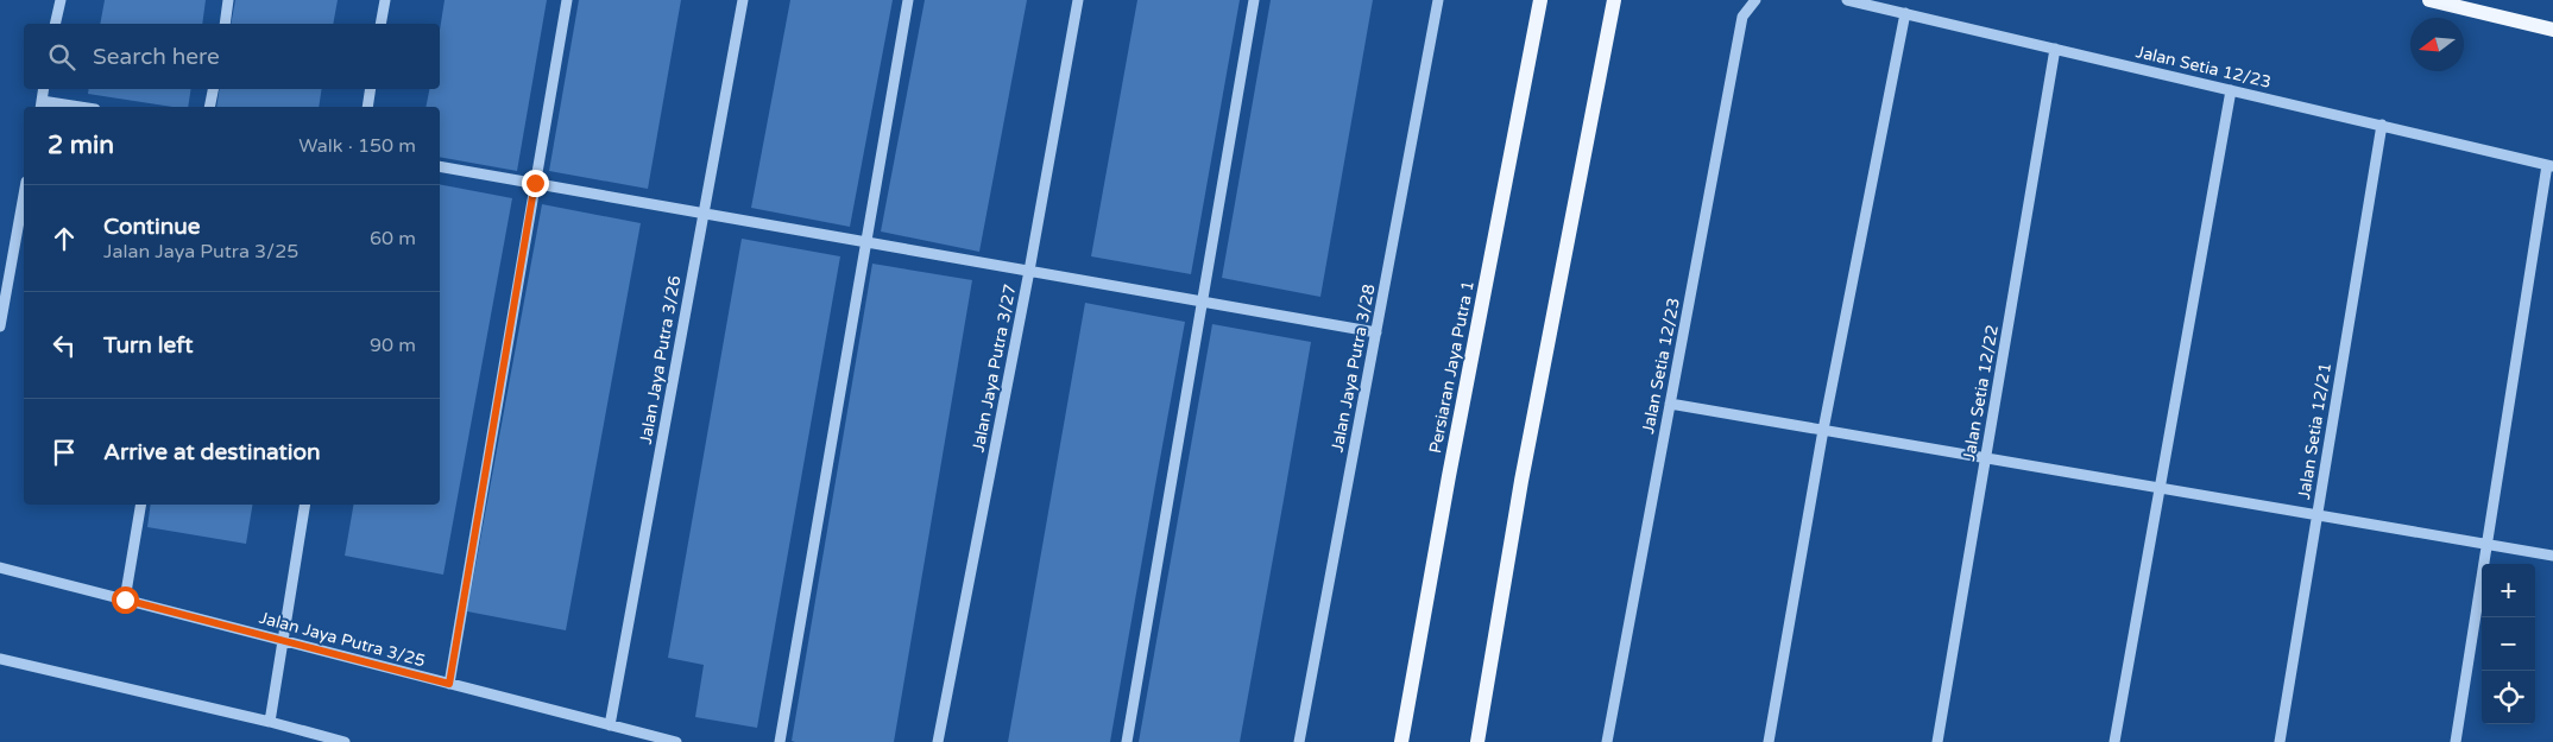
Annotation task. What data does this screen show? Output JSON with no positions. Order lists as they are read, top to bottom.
{
  "streets": {
    "main road": ["Persiaran Jaya Putra 1"],
    "street": [
      "Jalan Setia 12/23",
      "Jalan Jaya Putra 3/26",
      "Jalan Jaya Putra 3/27",
      "Jalan Jaya Putra 3/28",
      "Jalan Setia 12/22",
      "Jalan Setia 12/21",
      "Jalan Jaya Putra 3/25"
    ]
  },
  "crossings": [
    ["Jalan Setia 12/23", "Jalan Setia 12/22"],
    ["Jalan Setia 12/23", "Jalan Setia 12/21"],
    ["Jalan Jaya Putra 3/26", "Jalan Jaya Putra 3/25"]
  ],
  "north": "left",
  "page": {
    "search": "Search here",
    "heading": ["2 min", "Walk · 150 m"],
    "list": [
      ["Continue", "Jalan Jaya Putra 3/25", "60 m"],
      ["Turn left", "90 m"],
      "Arrive at destination"
    ],
    "map_buttons": ["+", "−"]
  }
}
